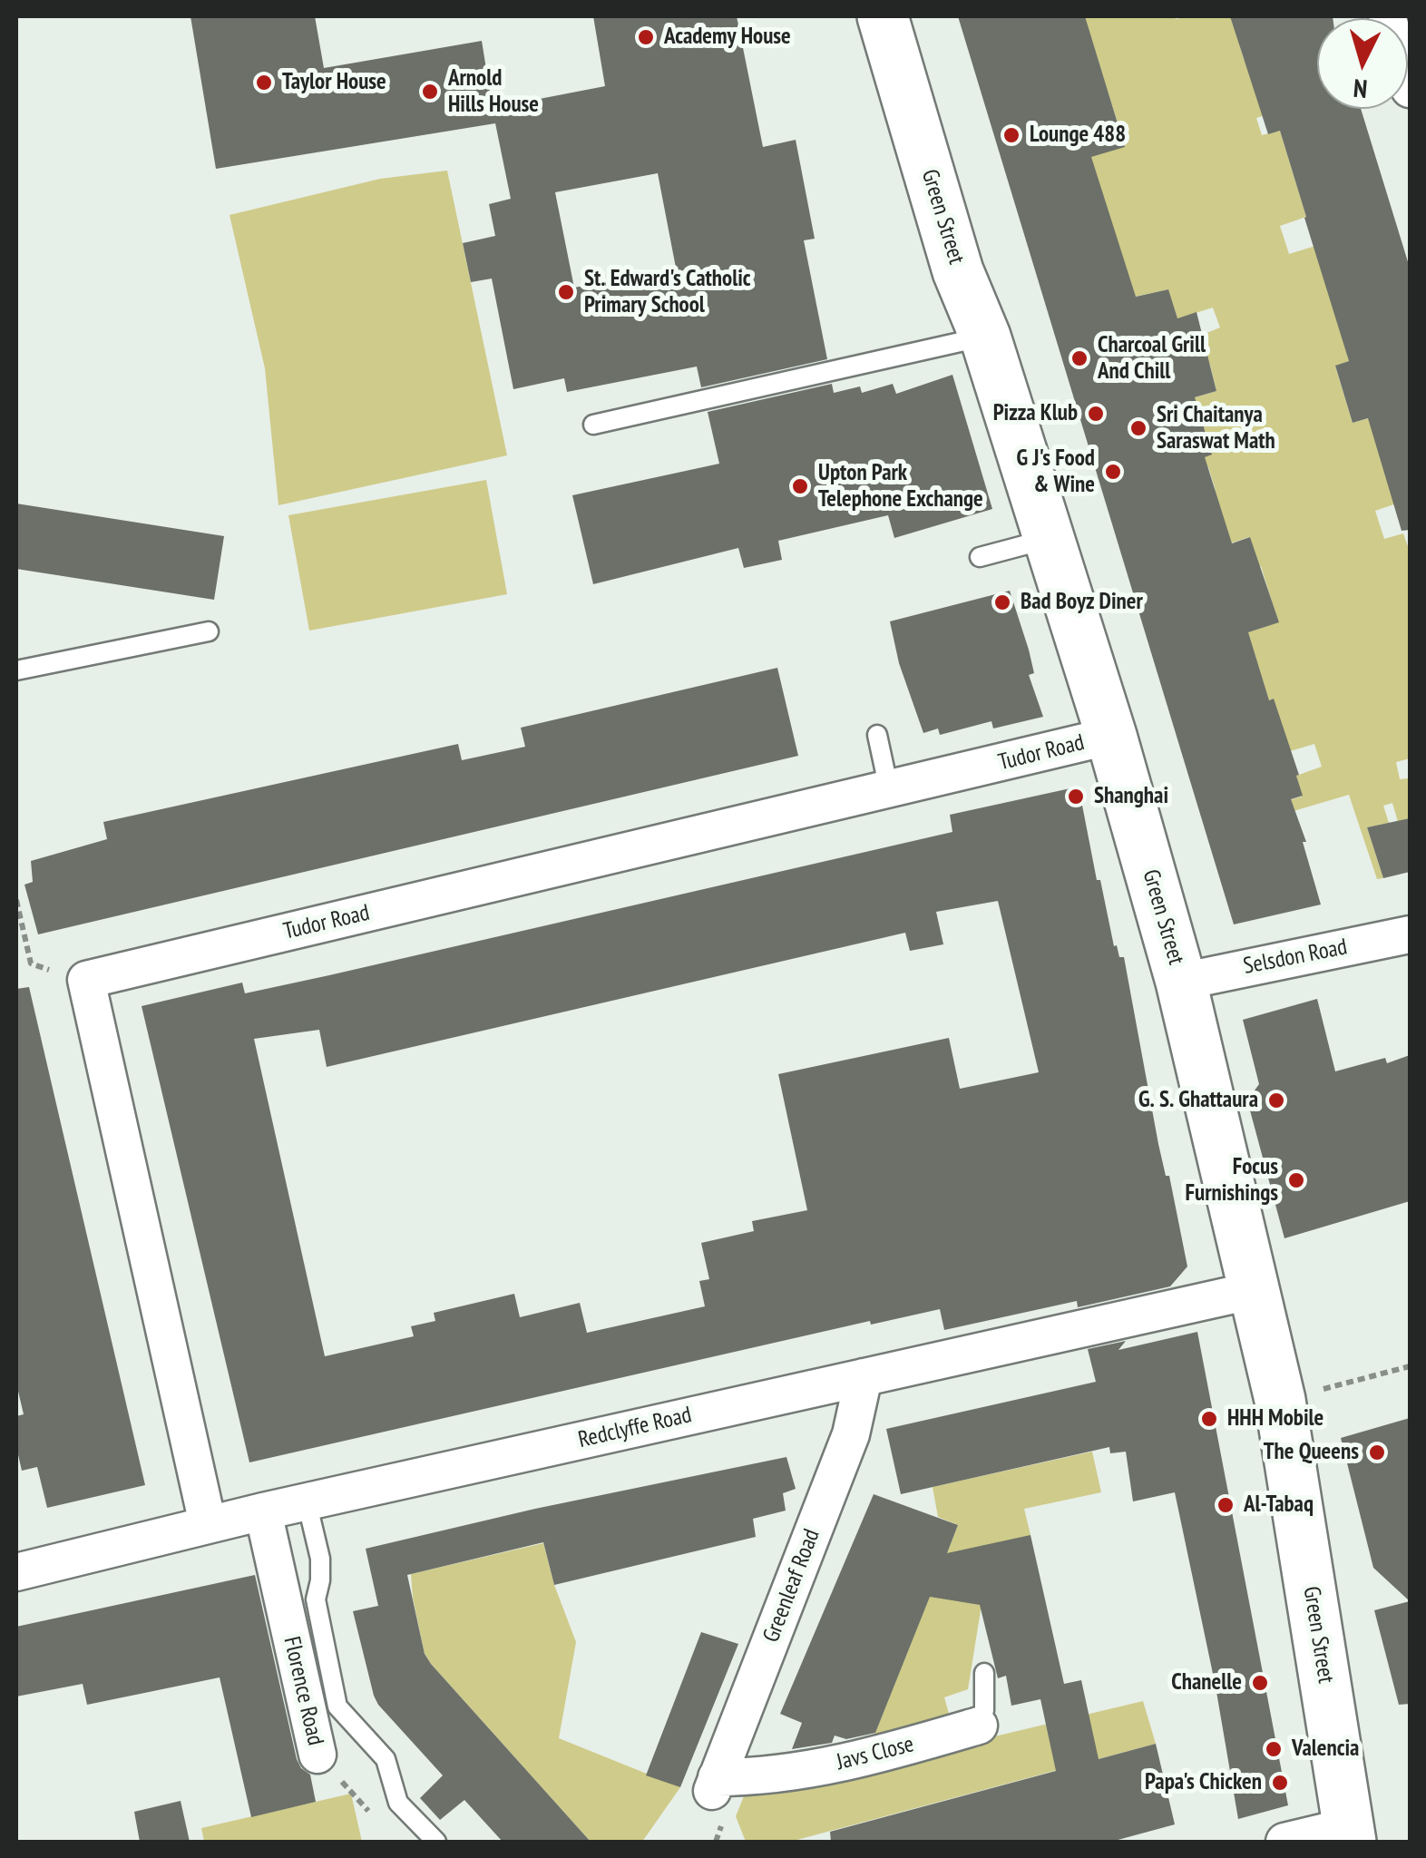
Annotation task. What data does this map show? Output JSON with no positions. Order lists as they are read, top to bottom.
{
  "streets": {
    "main road": ["Green Street"],
    "street": [
      "Tudor Road",
      "Selsdon Road",
      "Redclyffe Road",
      "Greenleaf Road",
      "Florence Road",
      "Javs Close"
    ]
  },
  "crossings": [
    ["Green Street", "Tudor Road"],
    ["Green Street", "Selsdon Road"],
    ["Green Street", "Redclyffe Road"],
    ["Tudor Road", "Redclyffe Road"],
    ["Redclyffe Road", "Greenleaf Road"],
    ["Redclyffe Road", "Florence Road"],
    ["Greenleaf Road", "Javs Close"]
  ],
  "places": [
    "Academy House",
    "Taylor House",
    "Arnold Hills House",
    "Lounge 488",
    "St. Edward's Catholic Primary School",
    "Charcoal Grill And Chill",
    "Pizza Klub",
    "Sri Chaitanya Saraswat Math",
    "G J's Food & Wine",
    "Upton Park Telephone Exchange",
    "Bad Boyz Diner",
    "Shanghai",
    "G. S. Ghattaura",
    "Focus Furnishings",
    "HHH Mobile",
    "The Queens",
    "Al-Tabaq",
    "Chanelle",
    "Valencia",
    "Papa's Chicken"
  ],
  "north": "bottom"
}
